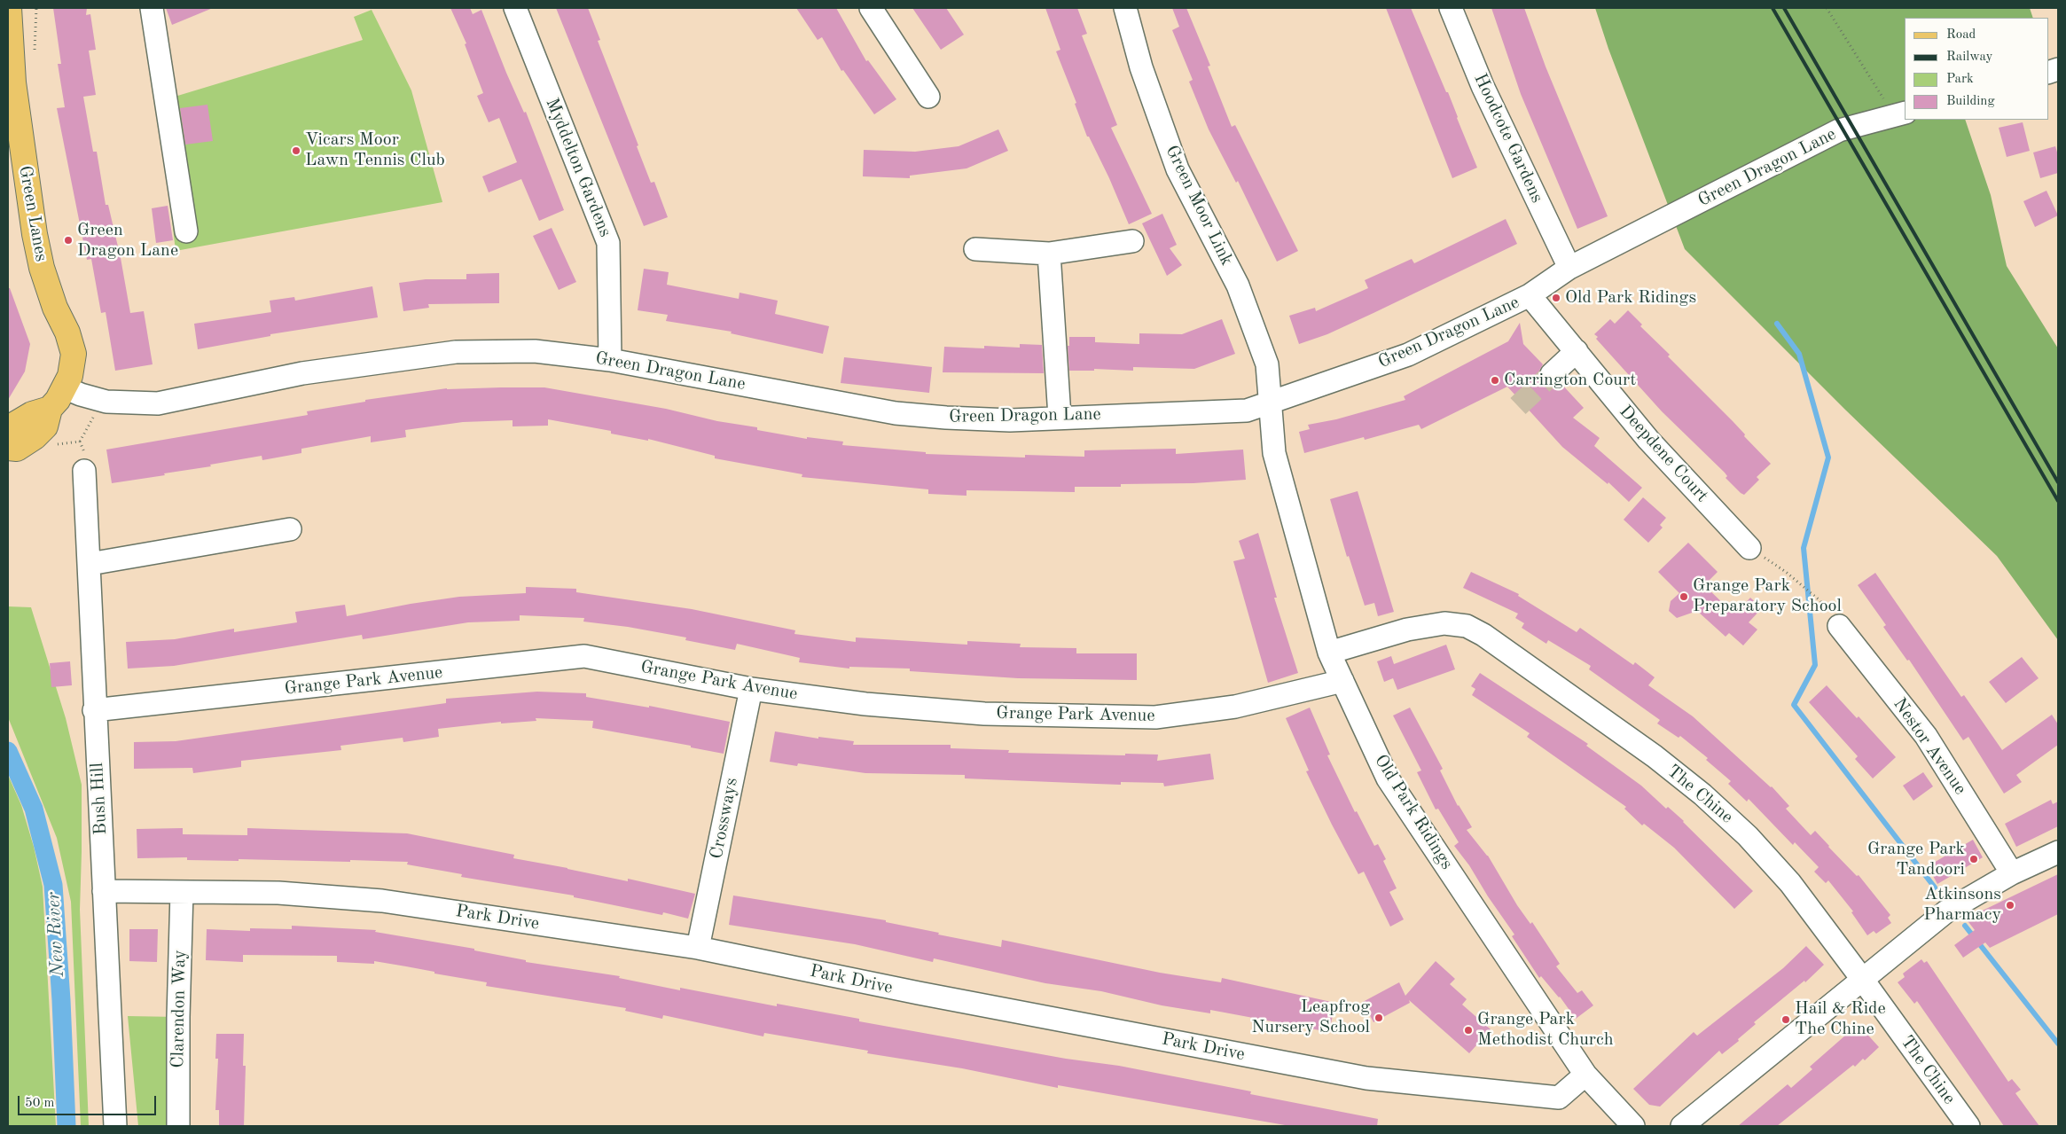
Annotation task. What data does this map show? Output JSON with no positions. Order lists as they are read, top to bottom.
{
  "streets": {
    "main road": ["Green Lanes"],
    "street": [
      "Hoodcote Gardens",
      "Myddelton Gardens",
      "Green Dragon Lane",
      "Green Moor Link",
      "Deepdene Court",
      "Grange Park Avenue",
      "Nestor Avenue",
      "The Chine",
      "Bush Hill",
      "Old Park Ridings",
      "Crossways",
      "Park Drive",
      "Clarendon Way"
    ]
  },
  "crossings": [
    ["Hoodcote Gardens", "Green Dragon Lane"],
    ["Myddelton Gardens", "Green Dragon Lane"],
    ["Green Dragon Lane", "Green Moor Link"],
    ["Green Dragon Lane", "Green Lanes"],
    ["Green Dragon Lane", "Deepdene Court"],
    ["Green Dragon Lane", "Old Park Ridings"],
    ["Green Moor Link", "Old Park Ridings"],
    ["Grange Park Avenue", "Bush Hill"],
    ["Grange Park Avenue", "Old Park Ridings"],
    ["Grange Park Avenue", "Crossways"],
    ["The Chine", "Old Park Ridings"],
    ["Bush Hill", "Park Drive"],
    ["Old Park Ridings", "Park Drive"],
    ["Crossways", "Park Drive"],
    ["Park Drive", "Clarendon Way"]
  ],
  "water": ["New River"],
  "places": [
    "Vicars Moor Lawn Tennis Club",
    "Green Dragon Lane",
    "Old Park Ridings",
    "Carrington Court",
    "Grange Park Preparatory School",
    "Grange Park Tandoori",
    "Atkinsons Pharmacy",
    "Leapfrog Nursery School",
    "Hail & Ride The Chine",
    "Grange Park Methodist Church"
  ],
  "legend": [
    "Road",
    "Railway",
    "Park",
    "Building"
  ],
  "scale_bar": "50 m"
}
